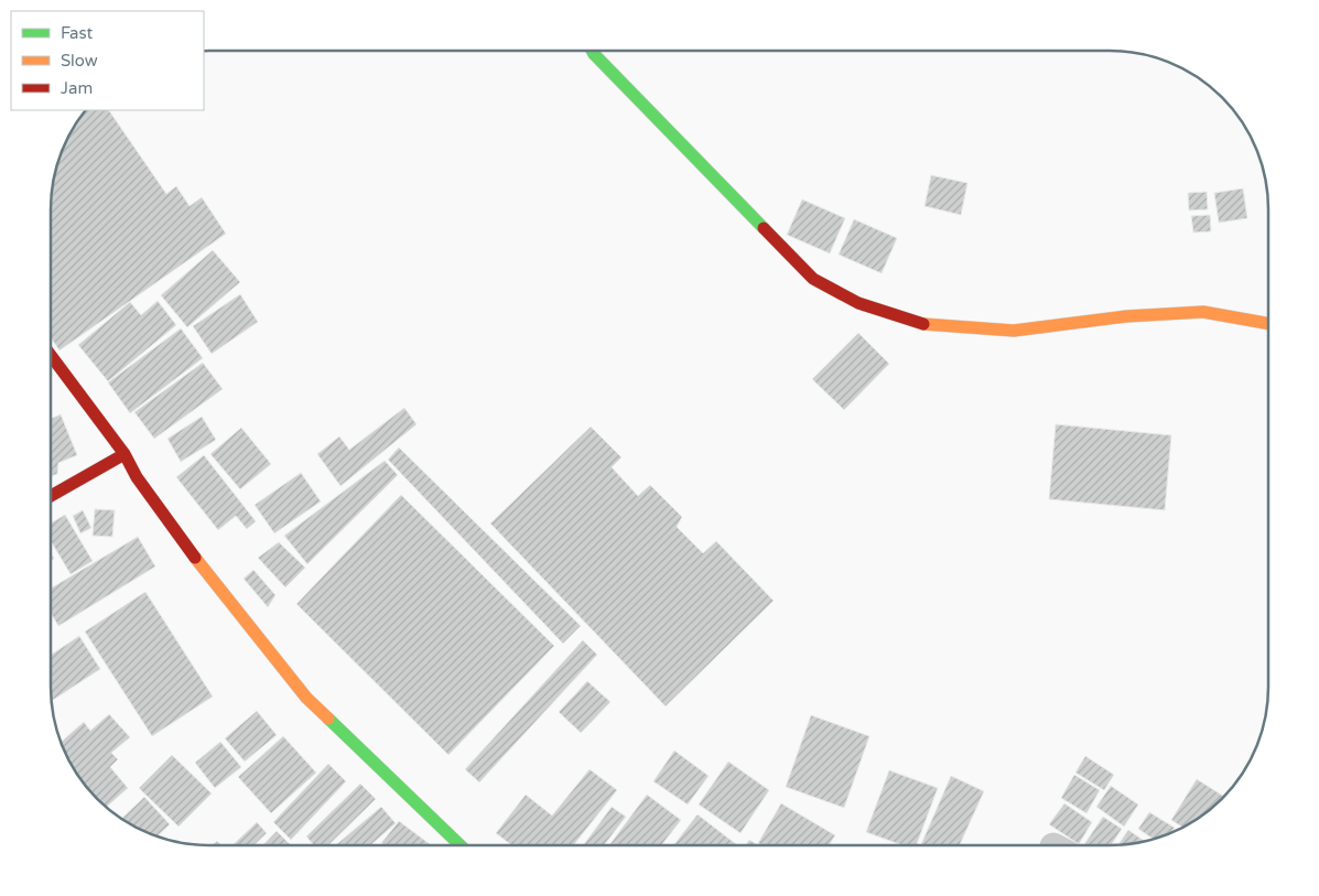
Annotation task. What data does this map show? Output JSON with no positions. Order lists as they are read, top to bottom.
{
  "legend": ["Fast", "Slow", "Jam"]
}
